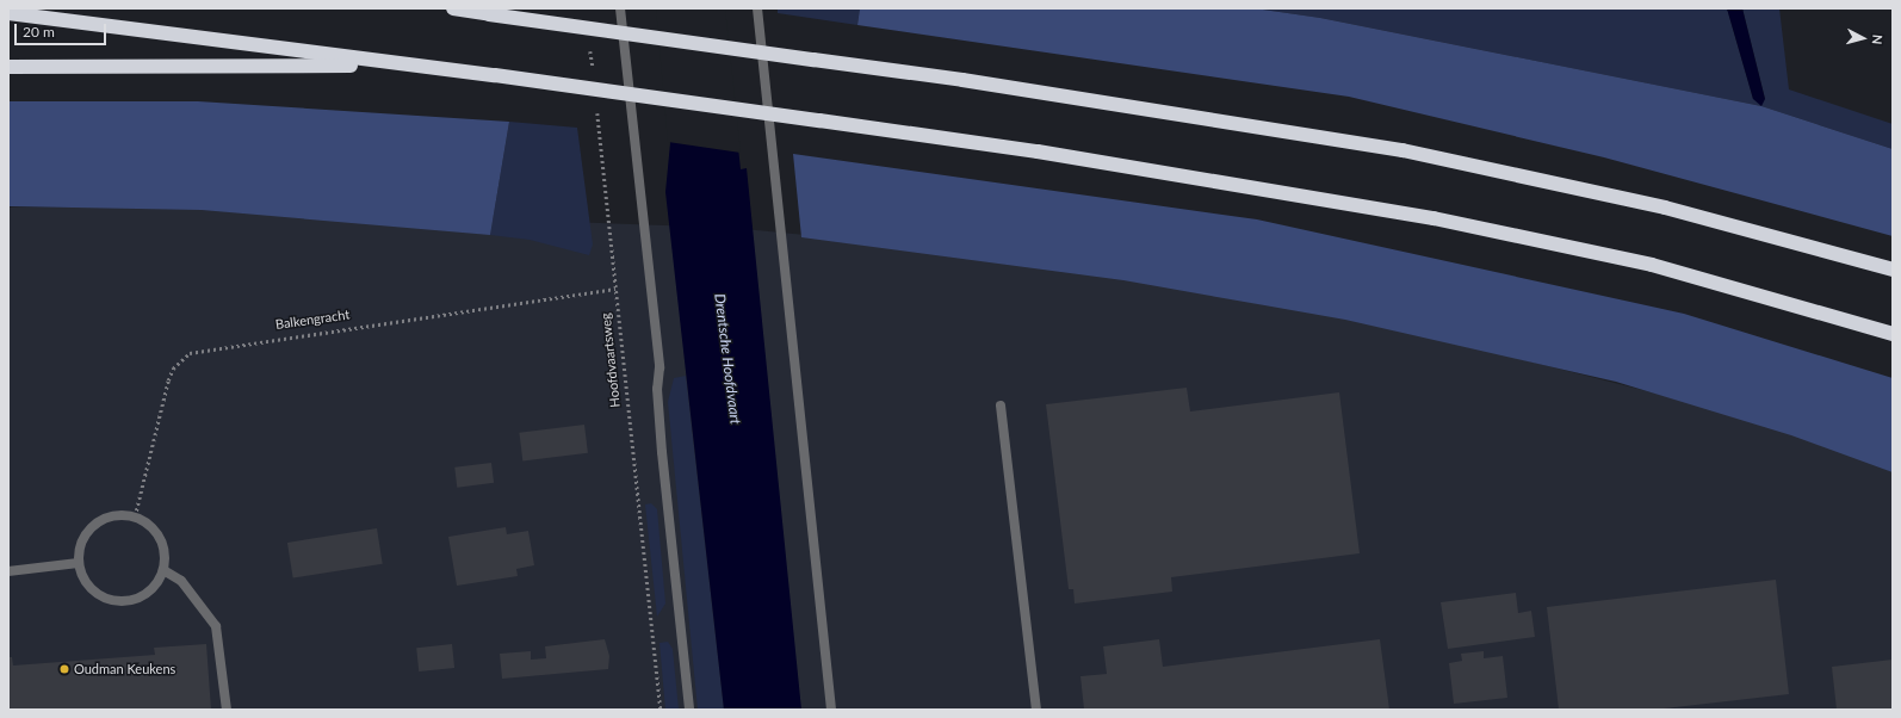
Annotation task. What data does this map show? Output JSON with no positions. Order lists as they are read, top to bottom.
{
  "streets": {
    "path": ["Balkengracht", "Hoofdvaartsweg"]
  },
  "crossings": [
    ["Balkengracht", "Hoofdvaartsweg"]
  ],
  "water": ["Drentsche Hoofdvaart"],
  "places": ["Oudman Keukens"],
  "scale_bar": "20 m",
  "north": "right"
}
